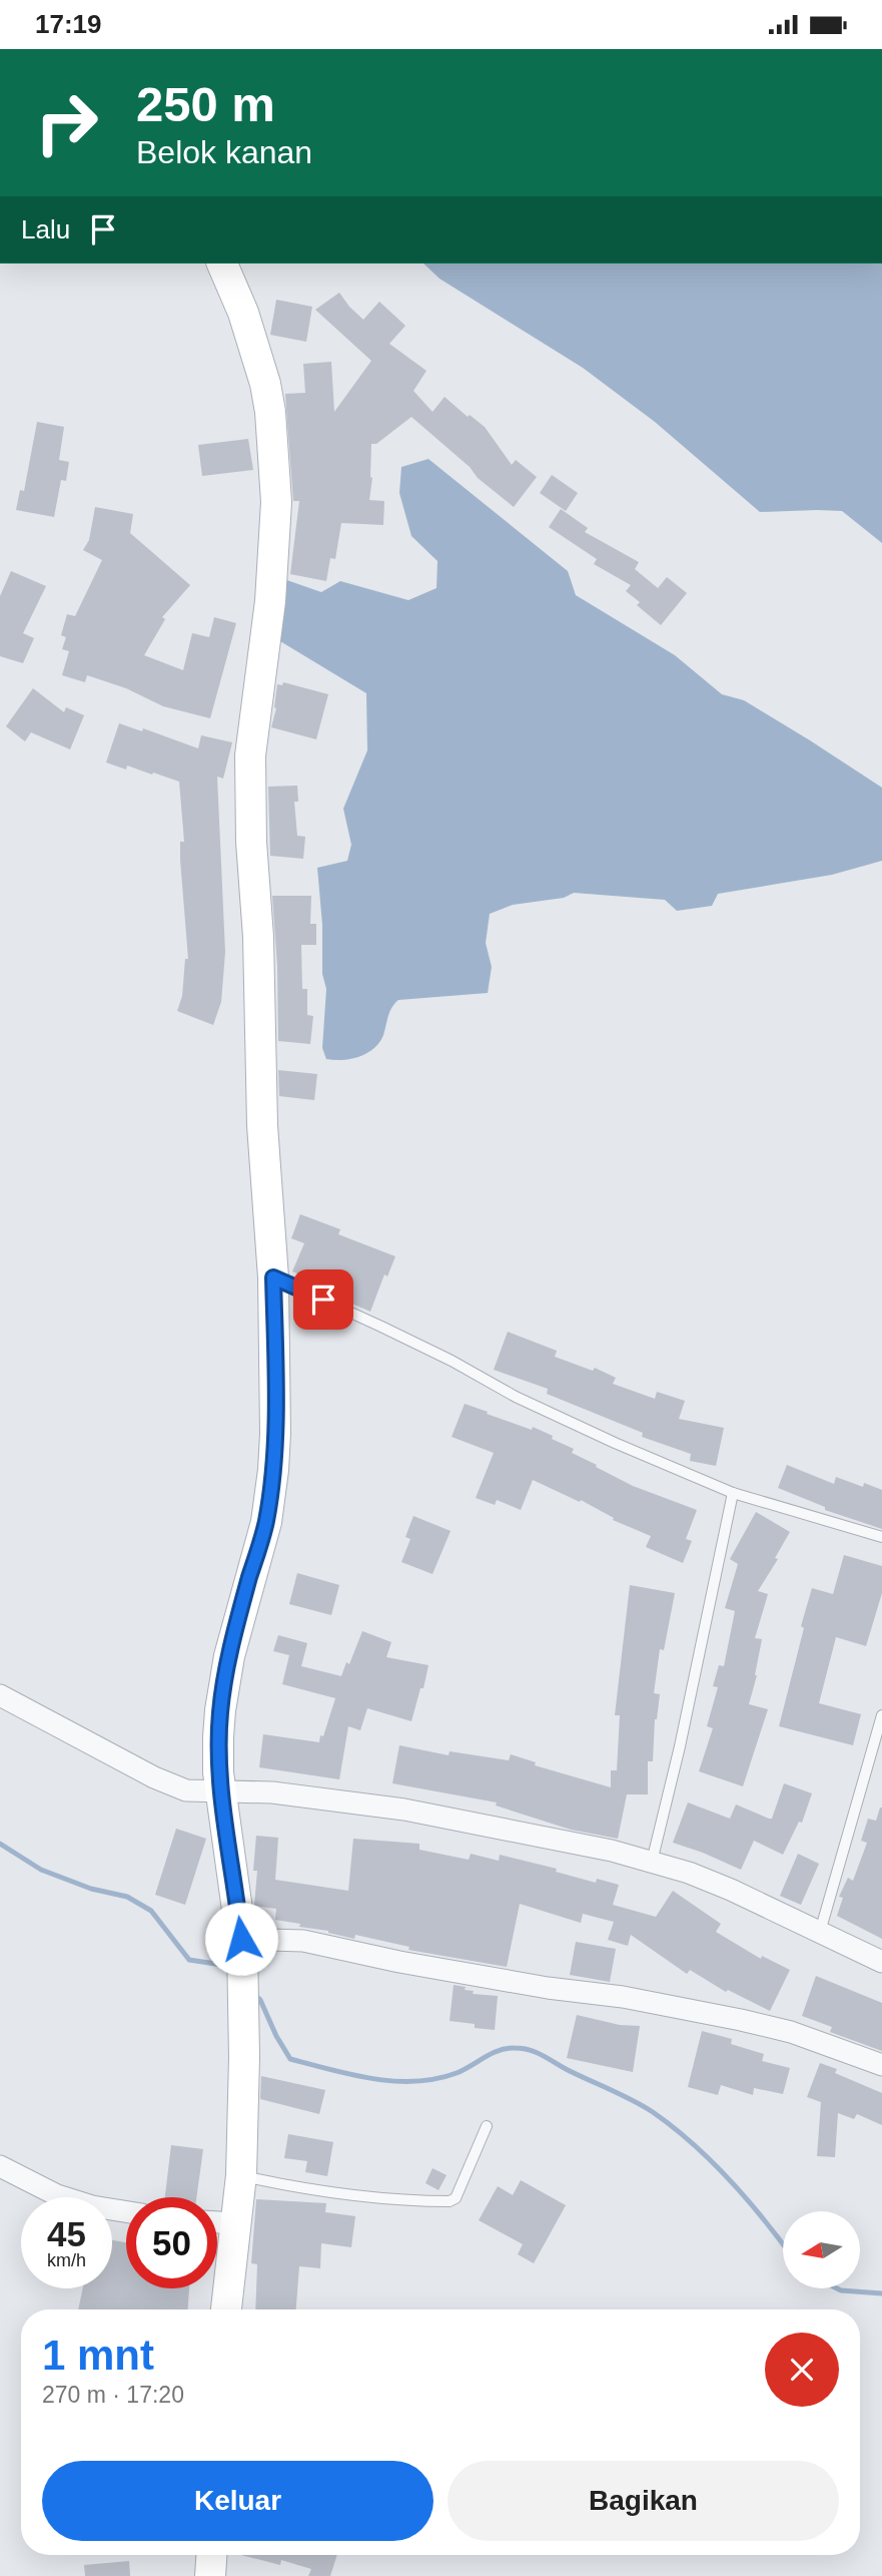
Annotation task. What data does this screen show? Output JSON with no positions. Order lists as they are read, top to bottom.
{
  "north": "left",
  "page": {
    "status": "17:19",
    "turn": ["250 m", "Belok kanan"],
    "then": "Lalu",
    "speed": "45 km/h",
    "limit": "50",
    "heading": ["1 mnt", "270 m · 17:20"],
    "buttons": ["Keluar", "Bagikan"]
  }
}
